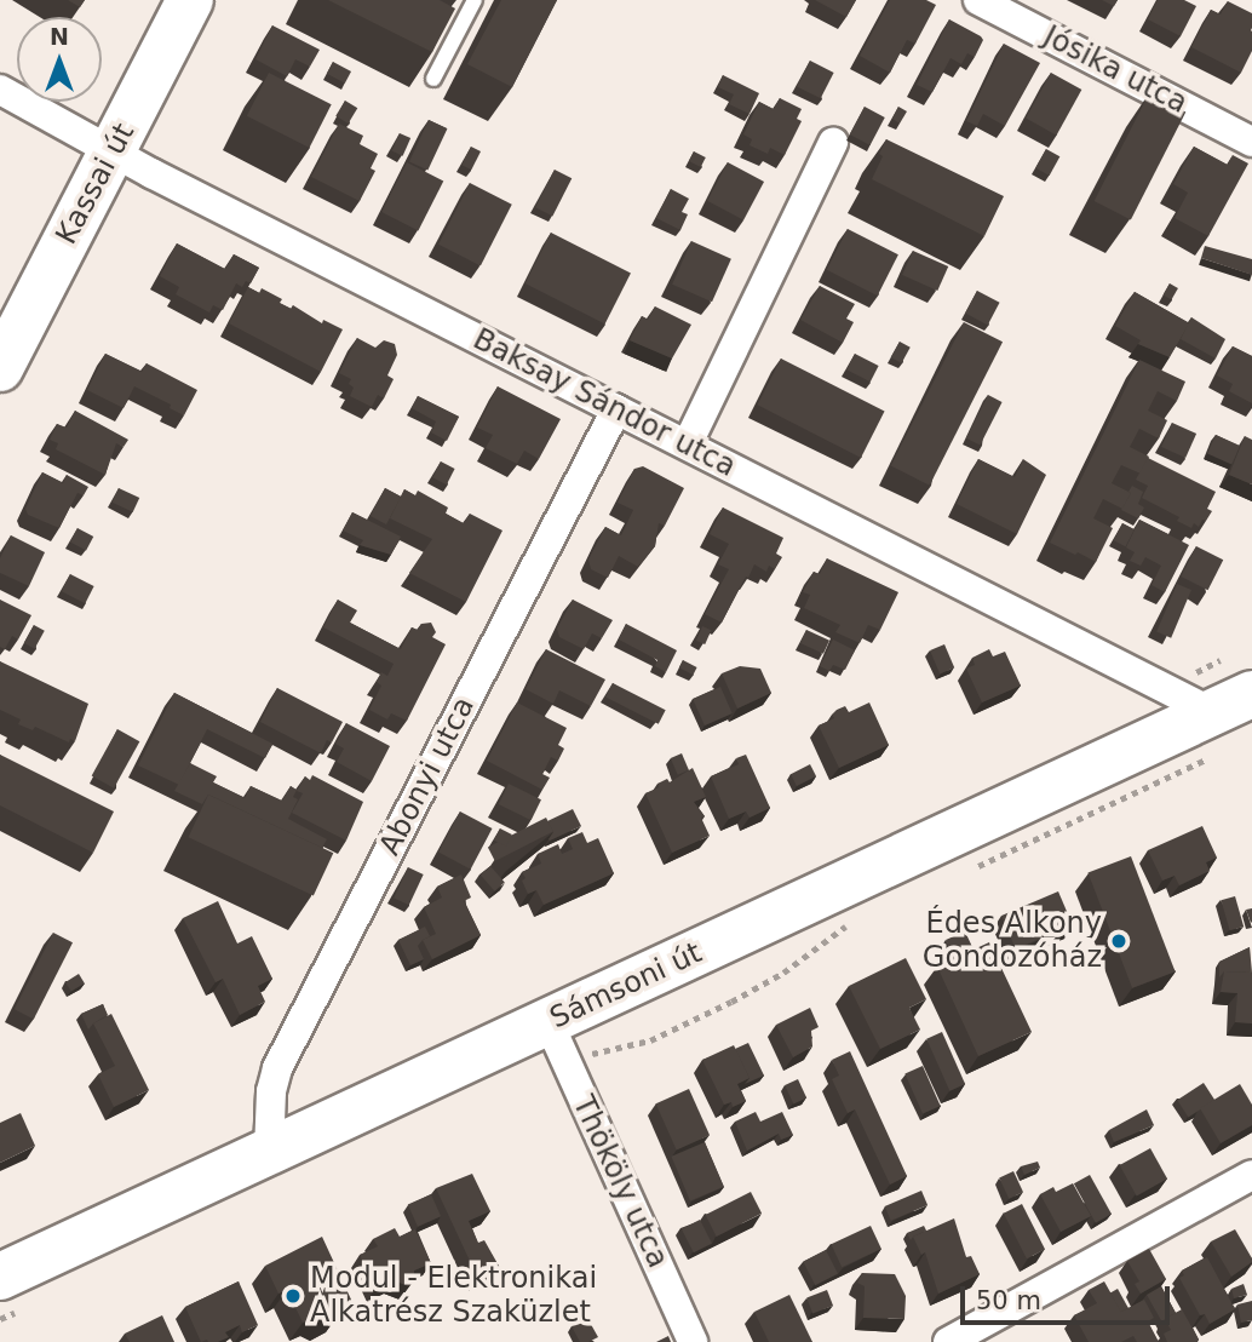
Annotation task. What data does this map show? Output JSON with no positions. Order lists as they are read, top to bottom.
{
  "streets": {
    "main road": ["Kassai út", "Sámsoni út"],
    "street": [
      "Jósika utca",
      "Baksay Sándor utca",
      "Abonyi utca",
      "Thököly utca"
    ]
  },
  "crossings": [
    ["Kassai út", "Baksay Sándor utca"],
    ["Baksay Sándor utca", "Abonyi utca"],
    ["Baksay Sándor utca", "Sámsoni út"],
    ["Abonyi utca", "Sámsoni út"],
    ["Sámsoni út", "Thököly utca"]
  ],
  "places": ["Édes Alkony Gondozóház", "Modul - Elektronikai Alkatrész Szaküzlet"],
  "scale_bar": "50 m",
  "north": "top"
}
